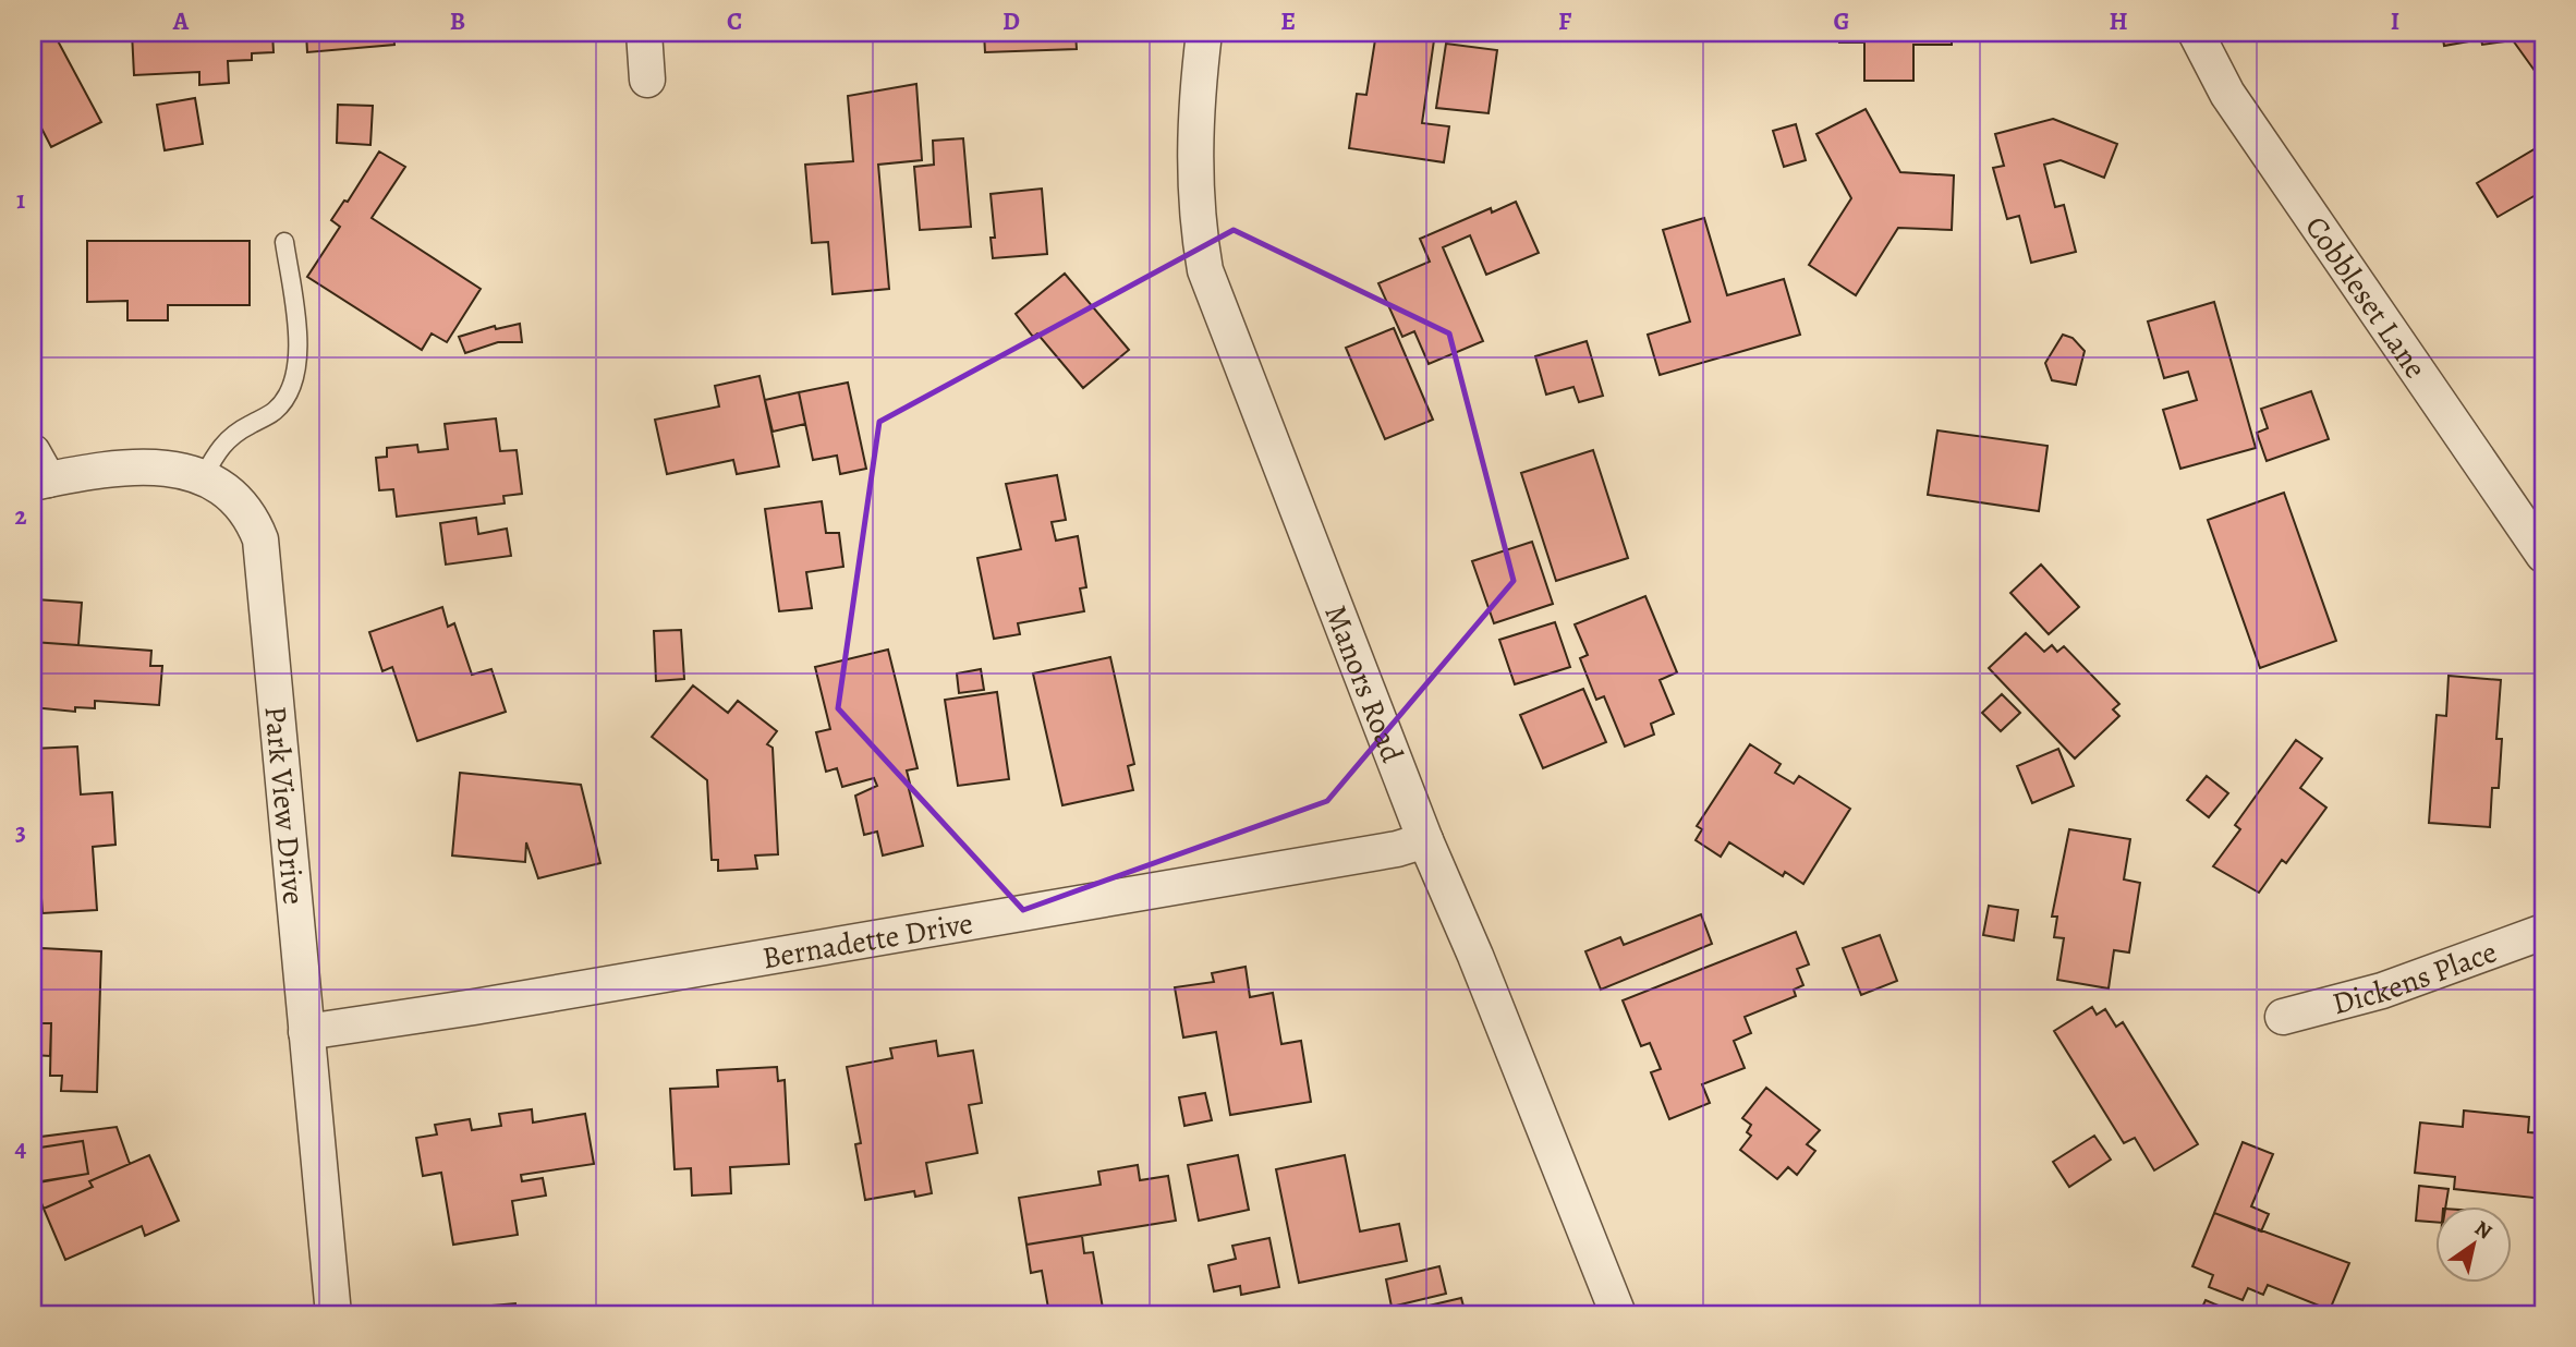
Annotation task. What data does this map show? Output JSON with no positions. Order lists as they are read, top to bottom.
{
  "streets": {
    "street": [
      "Cobbleset Lane",
      "Manors Road",
      "Park View Drive",
      "Bernadette Drive",
      "Dickens Place"
    ]
  },
  "crossings": [
    ["Manors Road", "Bernadette Drive"],
    ["Park View Drive", "Bernadette Drive"]
  ],
  "north": "top right",
  "grid": {
    "columns": [
      "A",
      "B",
      "C",
      "D",
      "E",
      "F",
      "G",
      "H",
      "I"
    ],
    "rows": [
      "1",
      "2",
      "3",
      "4"
    ]
  }
}
